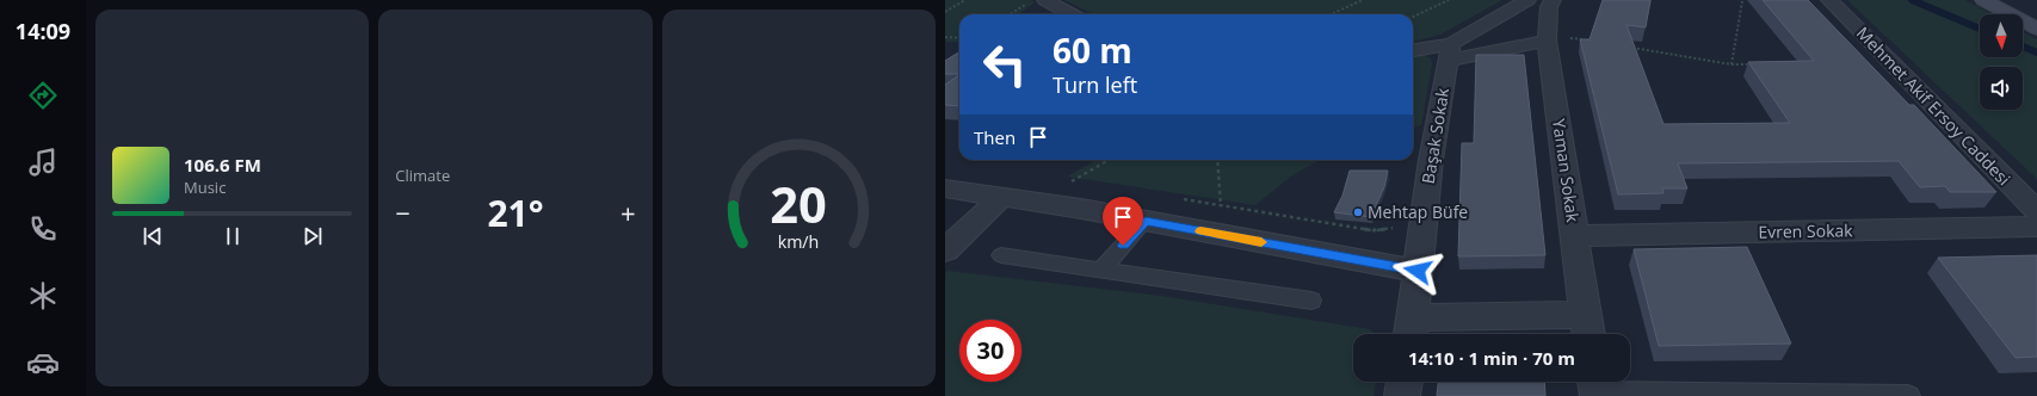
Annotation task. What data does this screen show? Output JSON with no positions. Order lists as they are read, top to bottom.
{
  "streets": {
    "street": [
      "Mehmet Akif Ersoy Caddesi",
      "Başak Sokak",
      "Yaman Sokak",
      "Evren Sokak"
    ]
  },
  "crossings": [
    ["Yaman Sokak", "Evren Sokak"]
  ],
  "places": ["Mehtap Büfe"],
  "north": "bottom",
  "page": {
    "tabs": "14:09",
    "tile": "Climate",
    "turn": ["60 m", "Turn left"],
    "then": "Then",
    "song": ["106.6 FM", "Music"],
    "heat": ["−", "21°", "+"],
    "limit": "30",
    "trip": "14:10 · 1 min · 70 m",
    "gauge": ["20", "km/h"]
  }
}
